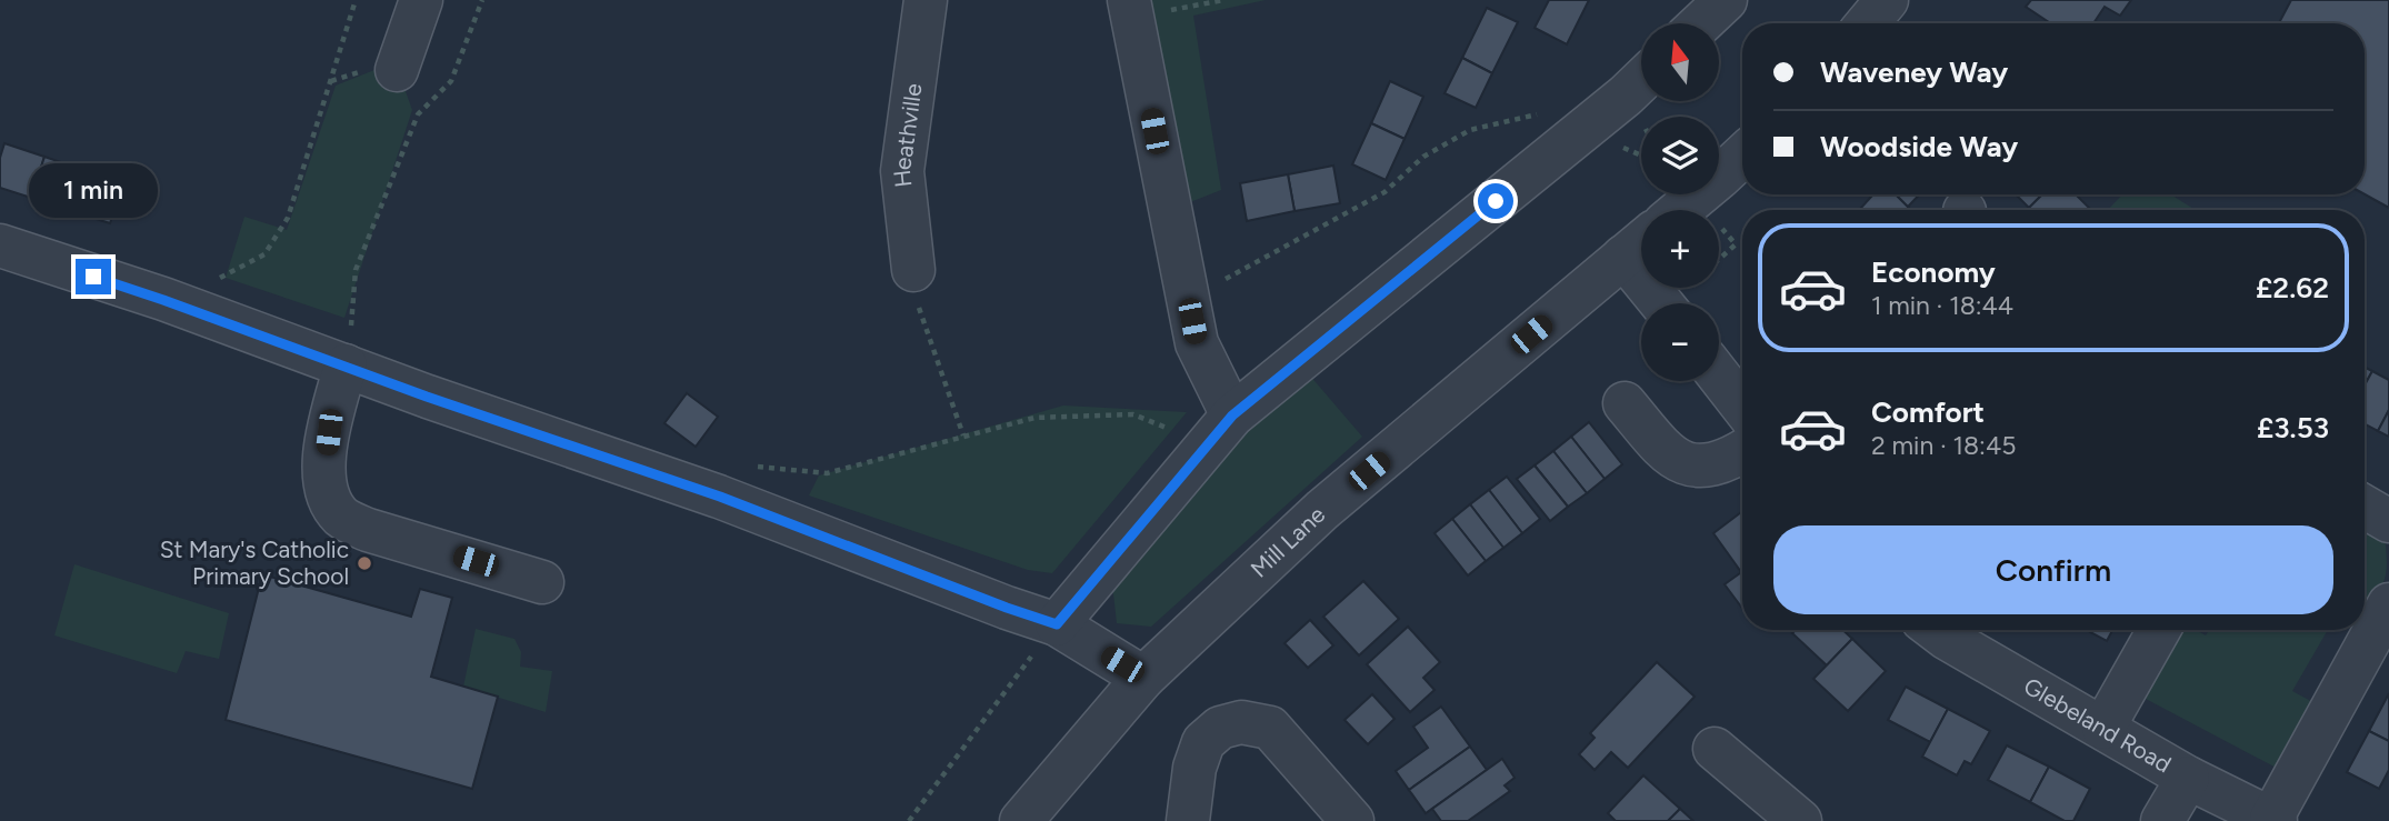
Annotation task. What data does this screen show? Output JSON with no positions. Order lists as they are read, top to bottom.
{
  "streets": {
    "street": ["Heathville", "Mill Lane", "Glebeland Road"]
  },
  "places": ["St Mary's Catholic Primary School"],
  "north": "top",
  "page": {
    "map_buttons": ["+", "−"],
    "banner": ["Waveney Way", "Woodside Way"],
    "bubble": "1 min",
    "list": [
      {
        "name": "Economy",
        "note": "1 min · 18:44",
        "value": "£2.62"
      },
      {
        "name": "Comfort",
        "note": "2 min · 18:45",
        "value": "£3.53"
      }
    ],
    "buttons": "Confirm"
  }
}
